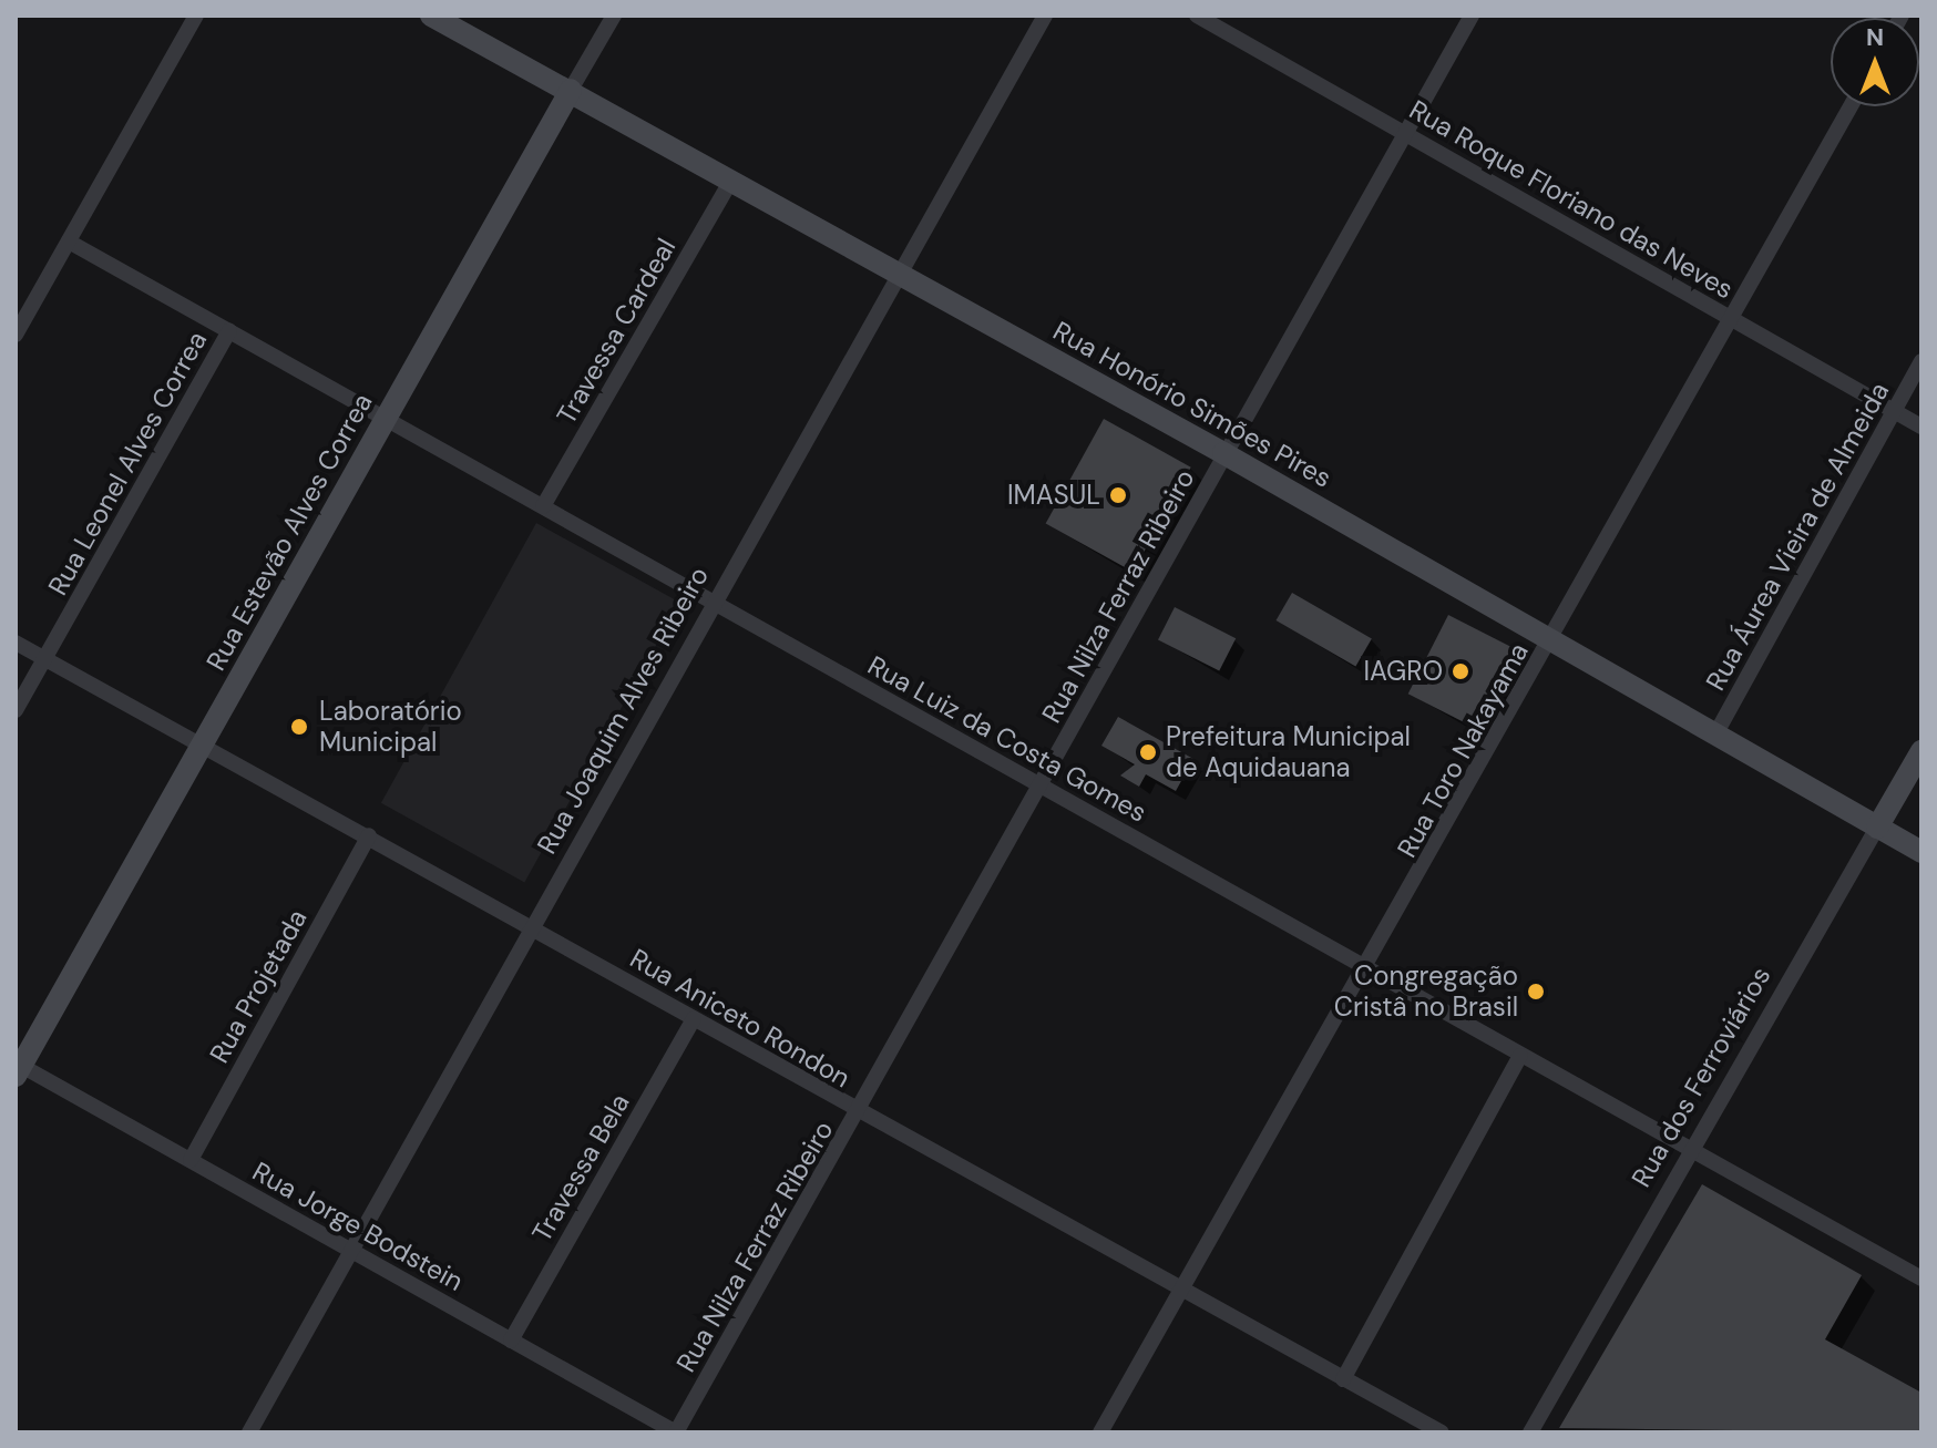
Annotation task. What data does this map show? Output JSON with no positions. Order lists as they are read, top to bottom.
{
  "streets": {
    "main road": ["Rua Honório Simões Pires", "Rua Estevão Alves Correa", "Rua dos Ferroviários"],
    "street": [
      "Rua Roque Floriano das Neves",
      "Travessa Cardeal",
      "Rua Leonel Alves Correa",
      "Rua Áurea Vieira de Almeida",
      "Rua Nilza Ferraz Ribeiro",
      "Rua Joaquim Alves Ribeiro",
      "Rua Luiz da Costa Gomes",
      "Rua Toro Nakayama",
      "Rua Projetada",
      "Rua Aniceto Rondon",
      "Travessa Bela",
      "Rua Jorge Bodstein"
    ]
  },
  "crossings": [
    ["Rua Roque Floriano das Neves", "Rua Áurea Vieira de Almeida"],
    ["Rua Roque Floriano das Neves", "Rua Nilza Ferraz Ribeiro"],
    ["Rua Roque Floriano das Neves", "Rua Toro Nakayama"],
    ["Travessa Cardeal", "Rua Honório Simões Pires"],
    ["Travessa Cardeal", "Rua Luiz da Costa Gomes"],
    ["Rua Honório Simões Pires", "Rua Estevão Alves Correa"],
    ["Rua Honório Simões Pires", "Rua Áurea Vieira de Almeida"],
    ["Rua Honório Simões Pires", "Rua Nilza Ferraz Ribeiro"],
    ["Rua Honório Simões Pires", "Rua Joaquim Alves Ribeiro"],
    ["Rua Honório Simões Pires", "Rua Toro Nakayama"],
    ["Rua Honório Simões Pires", "Rua dos Ferroviários"],
    ["Rua Leonel Alves Correa", "Rua Luiz da Costa Gomes"],
    ["Rua Leonel Alves Correa", "Rua Aniceto Rondon"],
    ["Rua Estevão Alves Correa", "Rua Luiz da Costa Gomes"],
    ["Rua Estevão Alves Correa", "Rua Aniceto Rondon"],
    ["Rua Estevão Alves Correa", "Rua Jorge Bodstein"],
    ["Rua Nilza Ferraz Ribeiro", "Rua Luiz da Costa Gomes"],
    ["Rua Nilza Ferraz Ribeiro", "Rua Aniceto Rondon"],
    ["Rua Nilza Ferraz Ribeiro", "Rua Jorge Bodstein"],
    ["Rua Joaquim Alves Ribeiro", "Rua Luiz da Costa Gomes"],
    ["Rua Joaquim Alves Ribeiro", "Rua Aniceto Rondon"],
    ["Rua Joaquim Alves Ribeiro", "Rua Jorge Bodstein"],
    ["Rua Luiz da Costa Gomes", "Rua Toro Nakayama"],
    ["Rua Luiz da Costa Gomes", "Rua dos Ferroviários"],
    ["Rua Toro Nakayama", "Rua Aniceto Rondon"],
    ["Rua Projetada", "Rua Aniceto Rondon"],
    ["Rua Projetada", "Rua Jorge Bodstein"],
    ["Rua Aniceto Rondon", "Travessa Bela"],
    ["Travessa Bela", "Rua Jorge Bodstein"]
  ],
  "places": [
    "IMASUL",
    "IAGRO",
    "Laboratório Municipal",
    "Prefeitura Municipal de Aquidauana",
    "Congregação Cristâ no Brasil"
  ],
  "north": "top"
}
